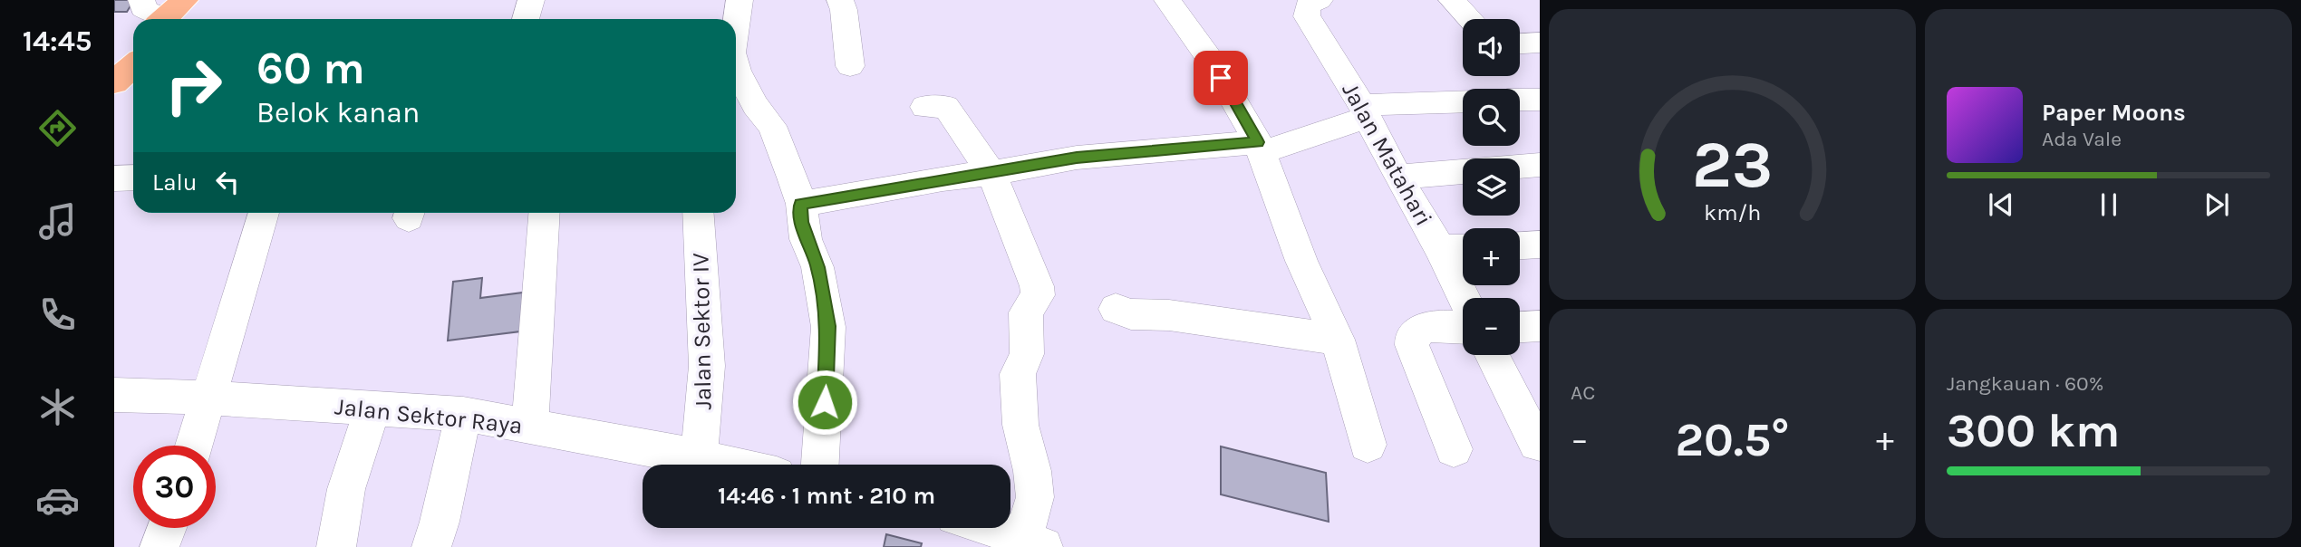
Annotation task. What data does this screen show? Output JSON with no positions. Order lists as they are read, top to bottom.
{
  "streets": {
    "street": ["Jalan Matahari", "Jalan Sektor IV", "Jalan Sektor Raya"]
  },
  "crossings": [
    ["Jalan Sektor IV", "Jalan Sektor Raya"]
  ],
  "page": {
    "tabs": "14:45",
    "map_buttons": ["+", "−"],
    "turn": ["60 m", "Belok kanan"],
    "song": ["Paper Moons", "Ada Vale"],
    "then": "Lalu",
    "tile": [
      "AC",
      ["Jangkauan · 60%", "300 km"]
    ],
    "heat": ["−", "20.5°", "+"],
    "limit": "30",
    "trip": "14:46 · 1 mnt · 210 m",
    "gauge": ["23", "km/h"]
  }
}
